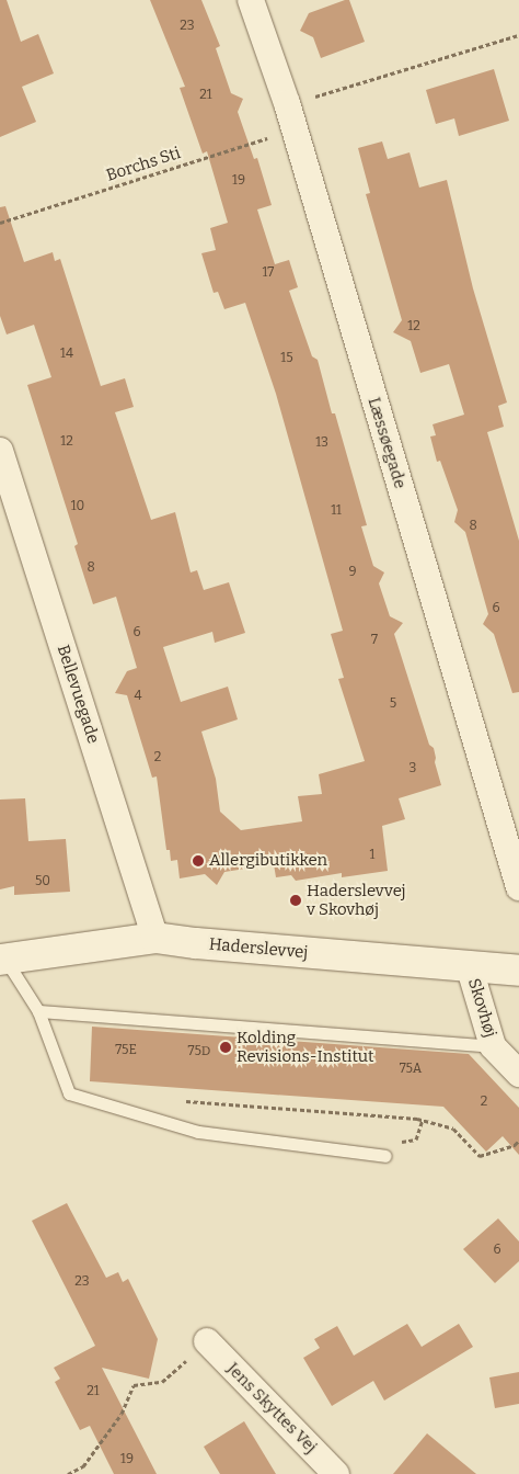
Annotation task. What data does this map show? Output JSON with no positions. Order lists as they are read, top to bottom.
{
  "streets": {
    "street": [
      "Læssøegade",
      "Bellevuegade",
      "Haderslevvej",
      "Skovhøj",
      "Jens Skyttes Vej"
    ],
    "path": ["Borchs Sti"]
  },
  "crossings": [
    ["Borchs Sti", "Læssøegade"],
    ["Bellevuegade", "Haderslevvej"],
    ["Haderslevvej", "Skovhøj"]
  ],
  "places": ["Allergibutikken", "Haderslevvej v Skovhøj", "Kolding Revisions-Institut"],
  "house_numbers": [
    "23",
    "21",
    "19",
    "17",
    "12",
    "14",
    "15",
    "12",
    "13",
    "10",
    "11",
    "8",
    "8",
    "9",
    "6",
    "6",
    "7",
    "4",
    "5",
    "2",
    "3",
    "1",
    "50",
    "75E",
    "75D",
    "75A",
    "2",
    "6",
    "23",
    "21",
    "19"
  ]
}
